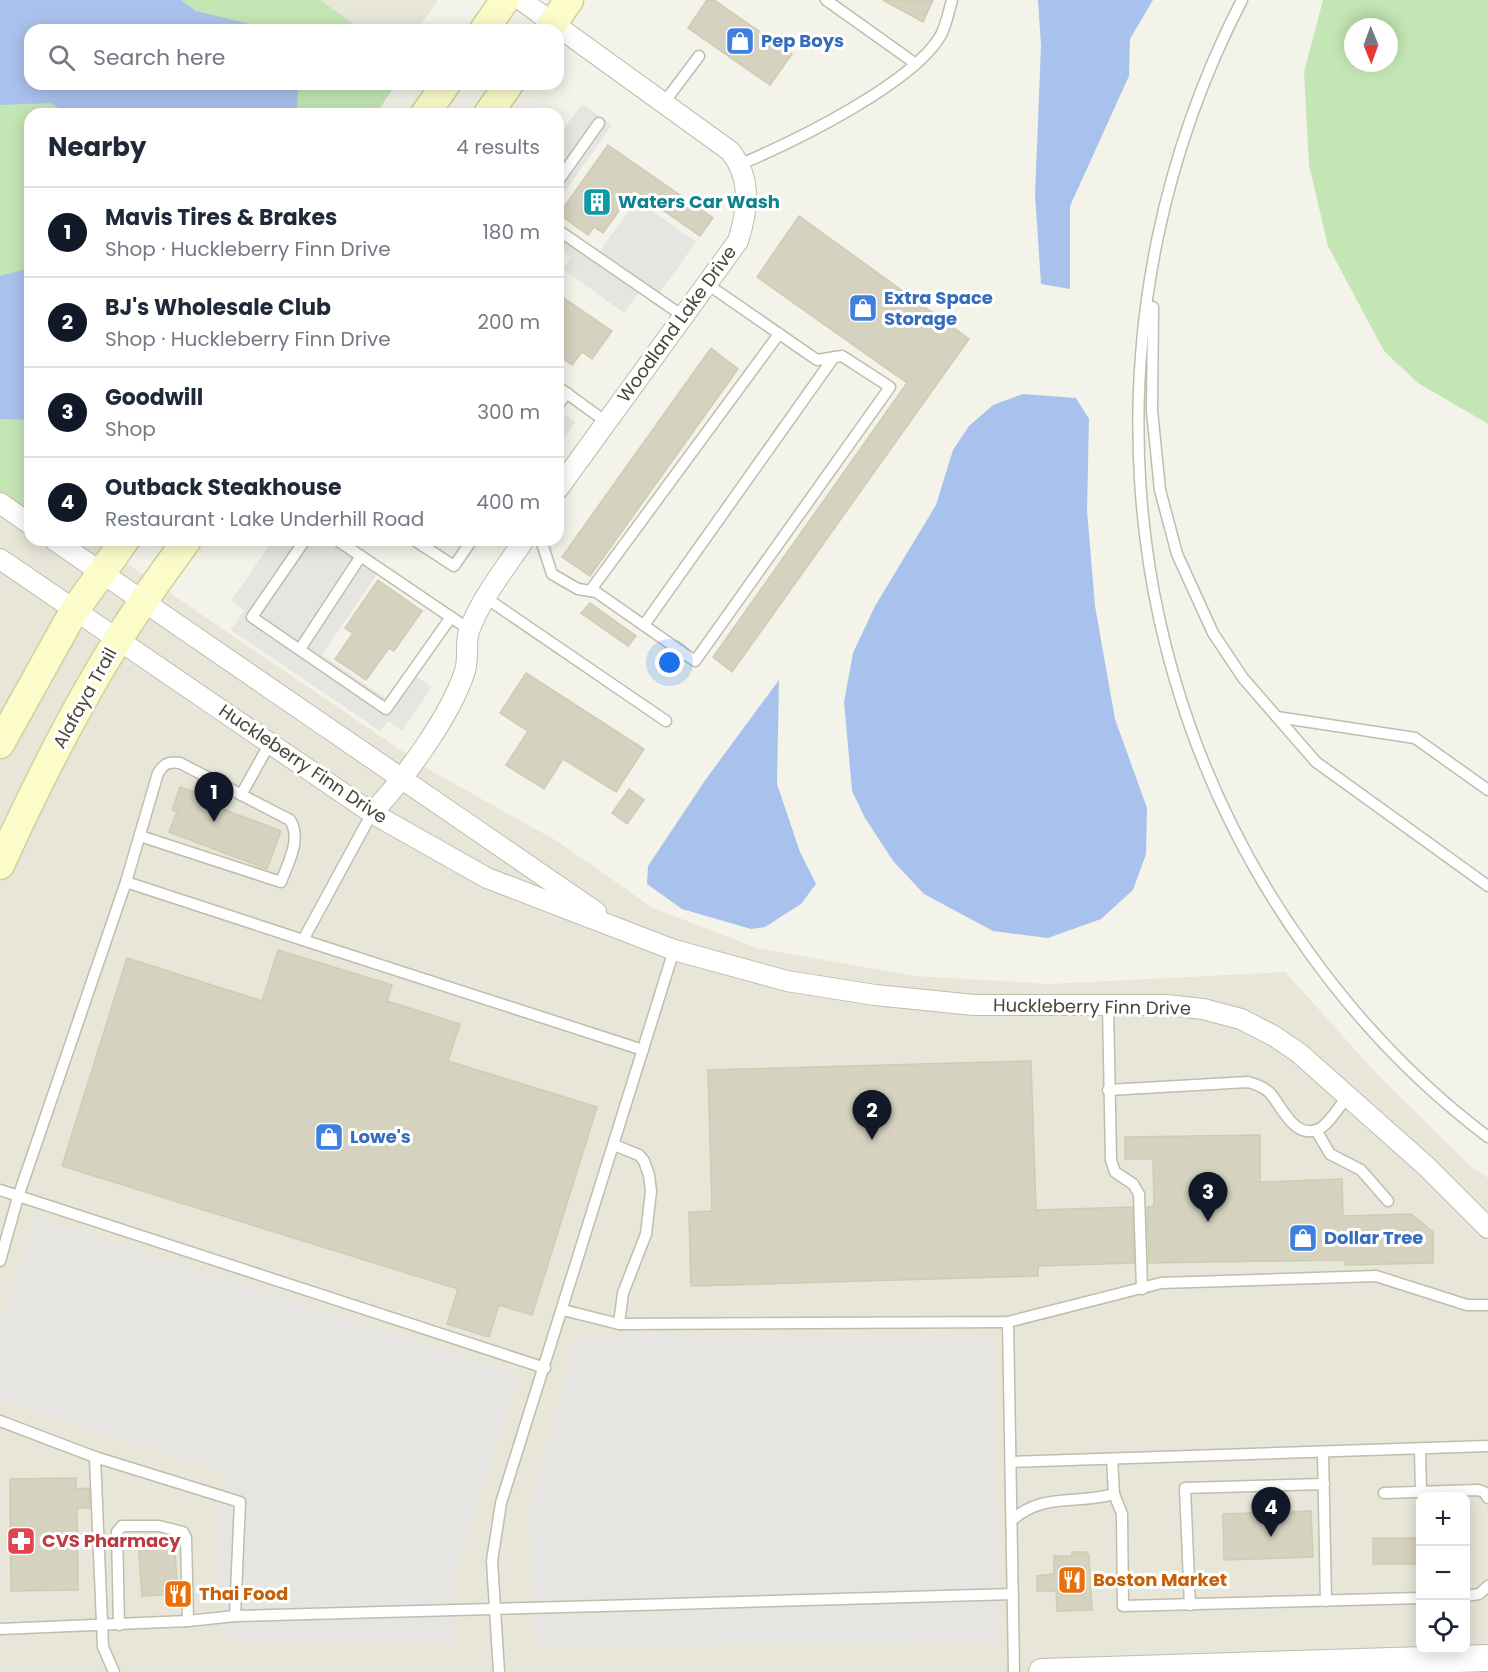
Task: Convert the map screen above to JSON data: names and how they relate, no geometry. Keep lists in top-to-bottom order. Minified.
{"streets":{"main road":["Alafaya Trail"],"street":["Woodland Lake Drive","Huckleberry Finn Drive"]},"crossings":[["Alafaya Trail","Huckleberry Finn Drive"]],"places":{"shop":["Pep Boys","Extra Space Storage","Lowe's","Dollar Tree"],"building":["Waters Car Wash"],"pharmacy":["CVS Pharmacy"],"restaurant":["Boston Market","Thai Food"]},"north":"bottom","page":{"search":"Search here","heading":["Nearby","4 results"],"list":[{"mark":"1","name":"Mavis Tires & Brakes","note":"Shop · Huckleberry Finn Drive","value":"180 m"},{"mark":"2","name":"BJ's Wholesale Club","note":"Shop · Huckleberry Finn Drive","value":"200 m"},{"mark":"3","name":"Goodwill","note":"Shop","value":"300 m"},{"mark":"4","name":"Outback Steakhouse","note":"Restaurant · Lake Underhill Road","value":"400 m"}],"pins":["1","2","3","4"],"map_buttons":["+","−"]}}
